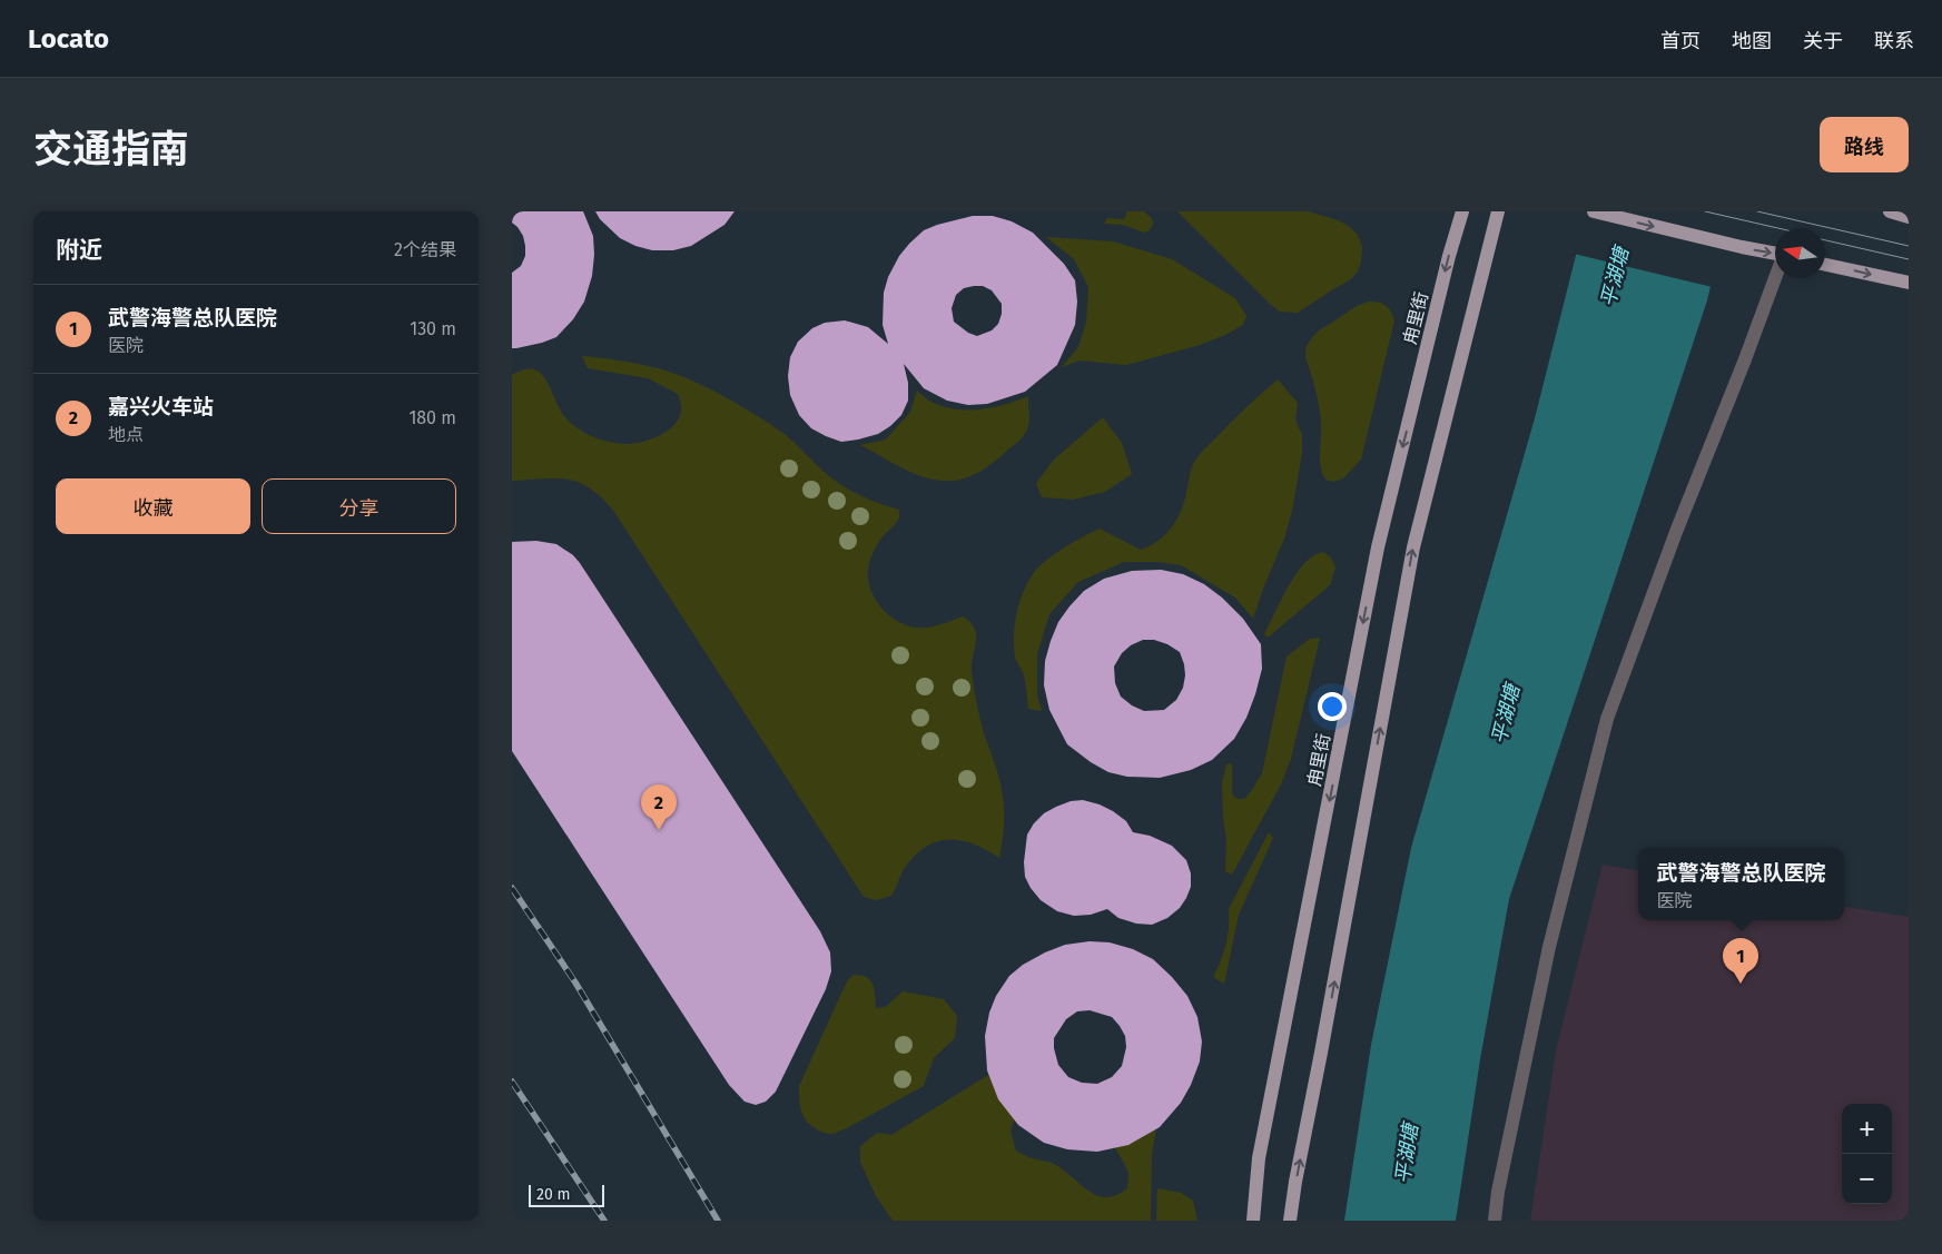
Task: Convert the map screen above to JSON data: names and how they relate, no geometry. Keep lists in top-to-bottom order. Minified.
{"streets":{"main road":["甪里街"]},"water":["平湖塘"],"scale_bar":"20 m","north":"left","page":{"header":"Locato","nav":["首页","地图","关于","联系"],"title":"交通指南","buttons":["路线",["收藏","分享"]],"heading":["附近","2个结果"],"list":[{"mark":"1","name":"武警海警总队医院","note":"医院","value":"130 m"},{"mark":"2","name":"嘉兴火车站","note":"地点","value":"180 m"}],"pins":["2","1"],"popup":["武警海警总队医院","医院"],"map_buttons":["+","−"],"scale":"20 m"}}
